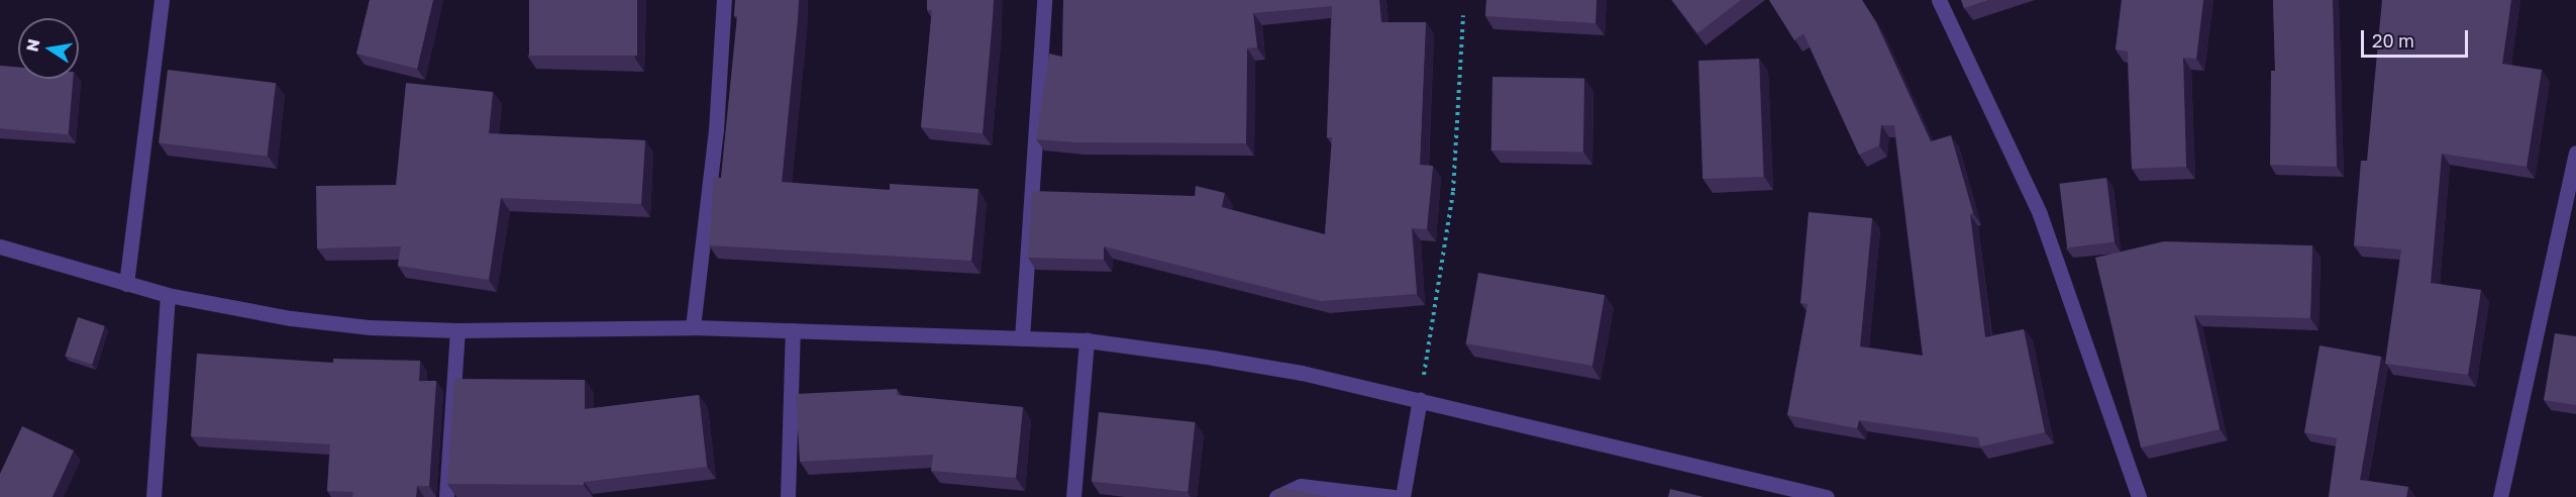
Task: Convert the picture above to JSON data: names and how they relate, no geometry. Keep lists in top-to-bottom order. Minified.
{"scale_bar":"20 m","north":"left"}
